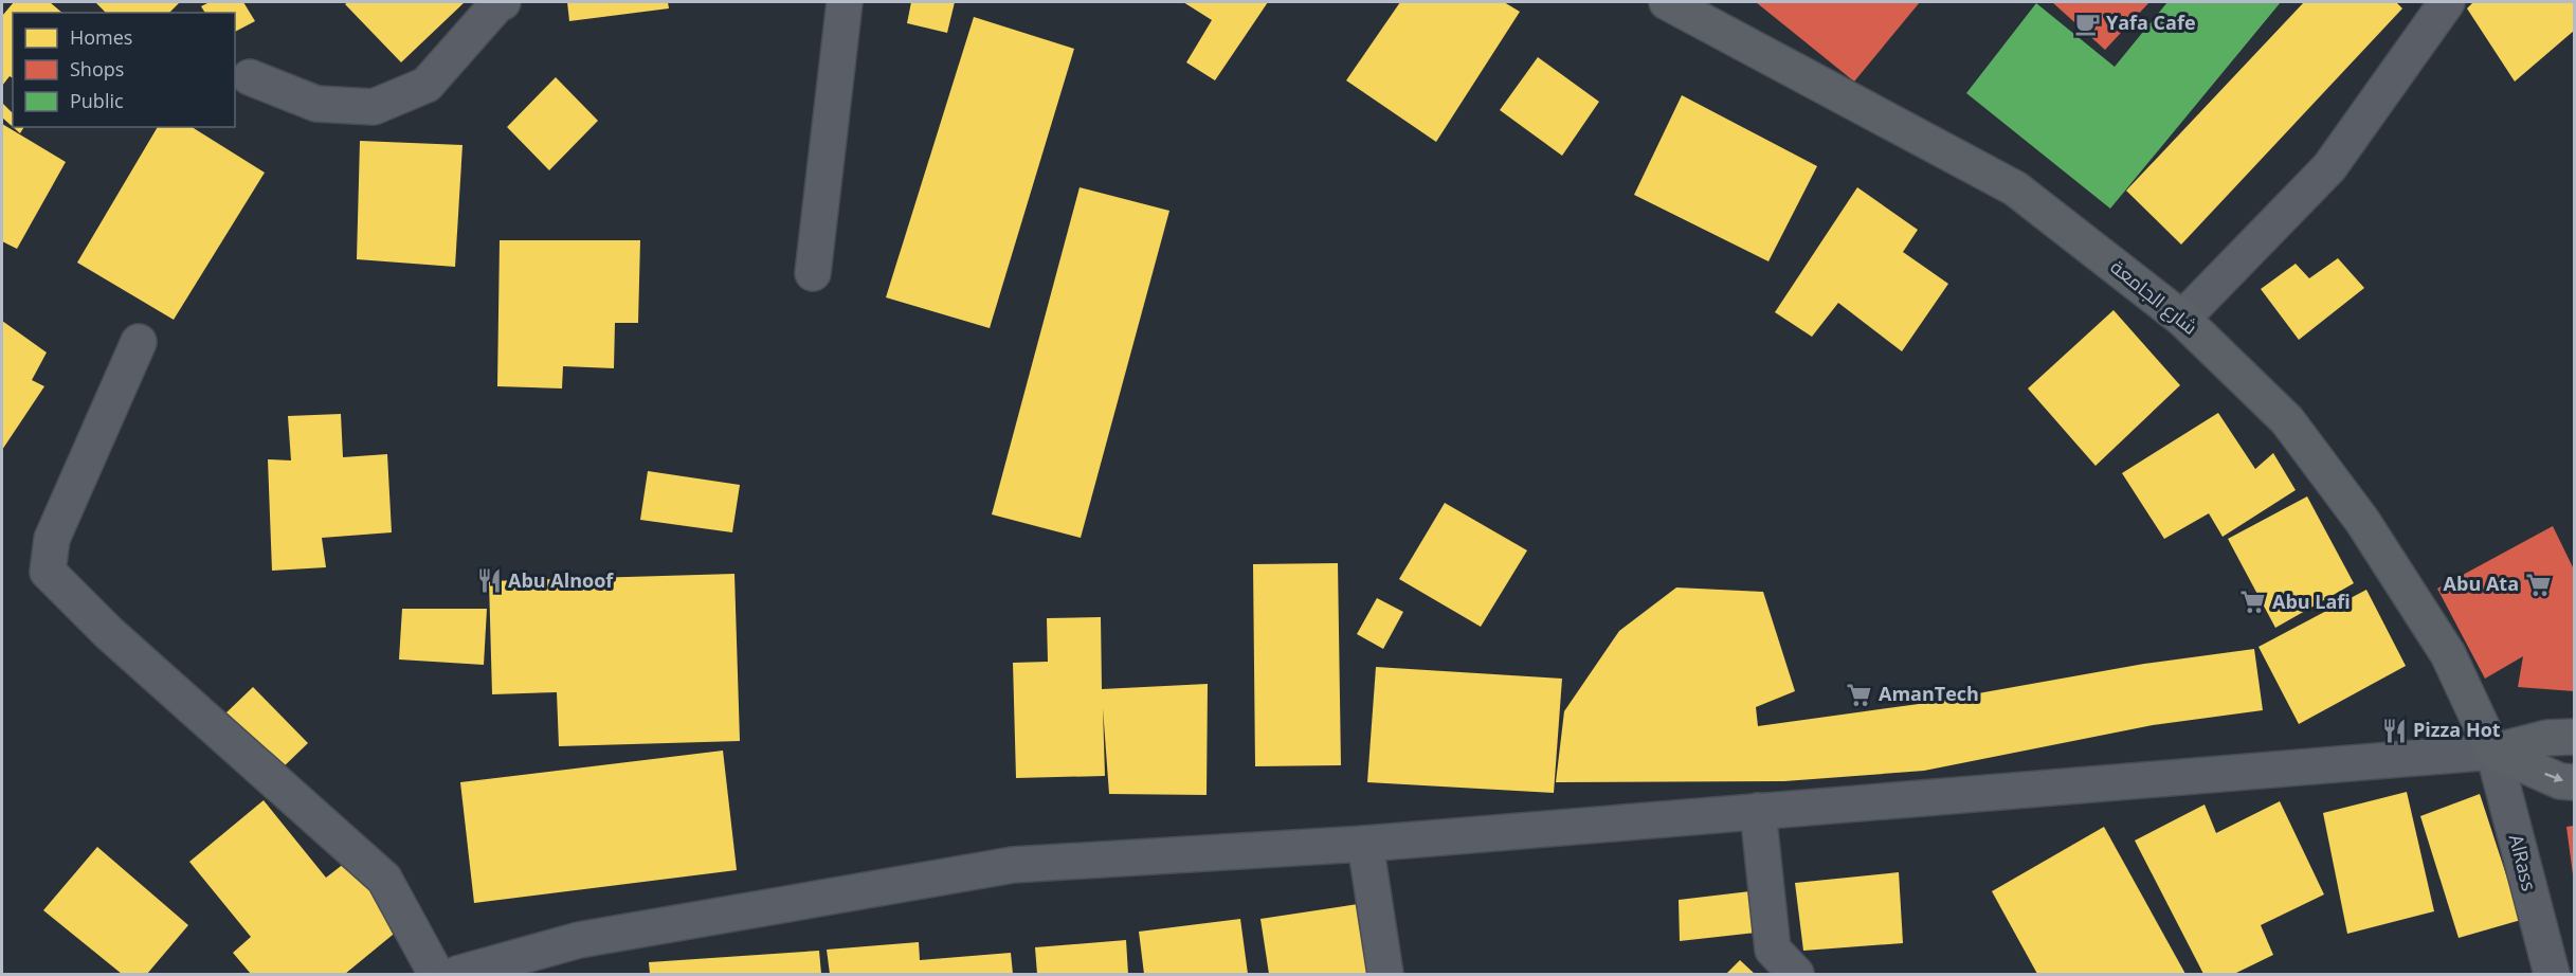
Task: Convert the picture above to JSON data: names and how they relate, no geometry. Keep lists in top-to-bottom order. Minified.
{"streets":{"main road":["شارع الجامعة"],"street":["AlRass"]},"crossings":[["شارع الجامعة","AlRass"]],"places":{"cafe":["Yafa Cafe"],"restaurant":["Abu Alnoof","Pizza Hot"],"supermarket":["Abu Ata","Abu Lafi","AmanTech"]},"legend":["Homes","Shops","Public"]}
